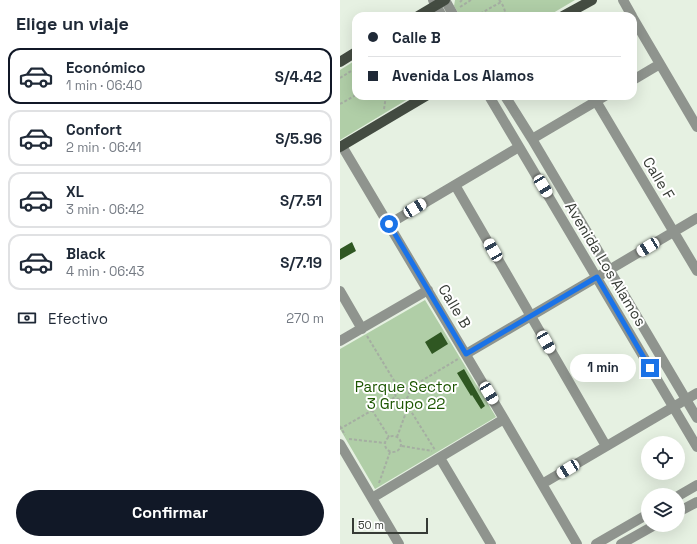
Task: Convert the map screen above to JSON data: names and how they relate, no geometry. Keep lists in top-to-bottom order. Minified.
{"streets":{"street":["Calle F","Avenida Los Alamos","Calle B"]},"parks":["Parque Sector 3 Grupo 22"],"scale_bar":"50 m","page":{"heading":"Elige un viaje","banner":["Calle B","Avenida Los Alamos"],"list":[{"name":"Económico","note":"1 min · 06:40","value":"S/4.42"},{"name":"Confort","note":"2 min · 06:41","value":"S/5.96"},{"name":"XL","note":"3 min · 06:42","value":"S/7.51"},{"name":"Black","note":"4 min · 06:43","value":"S/7.19"}],"pay":["Efectivo","270 m"],"bubble":"1 min","buttons":"Confirmar","scale":"50 m"}}
